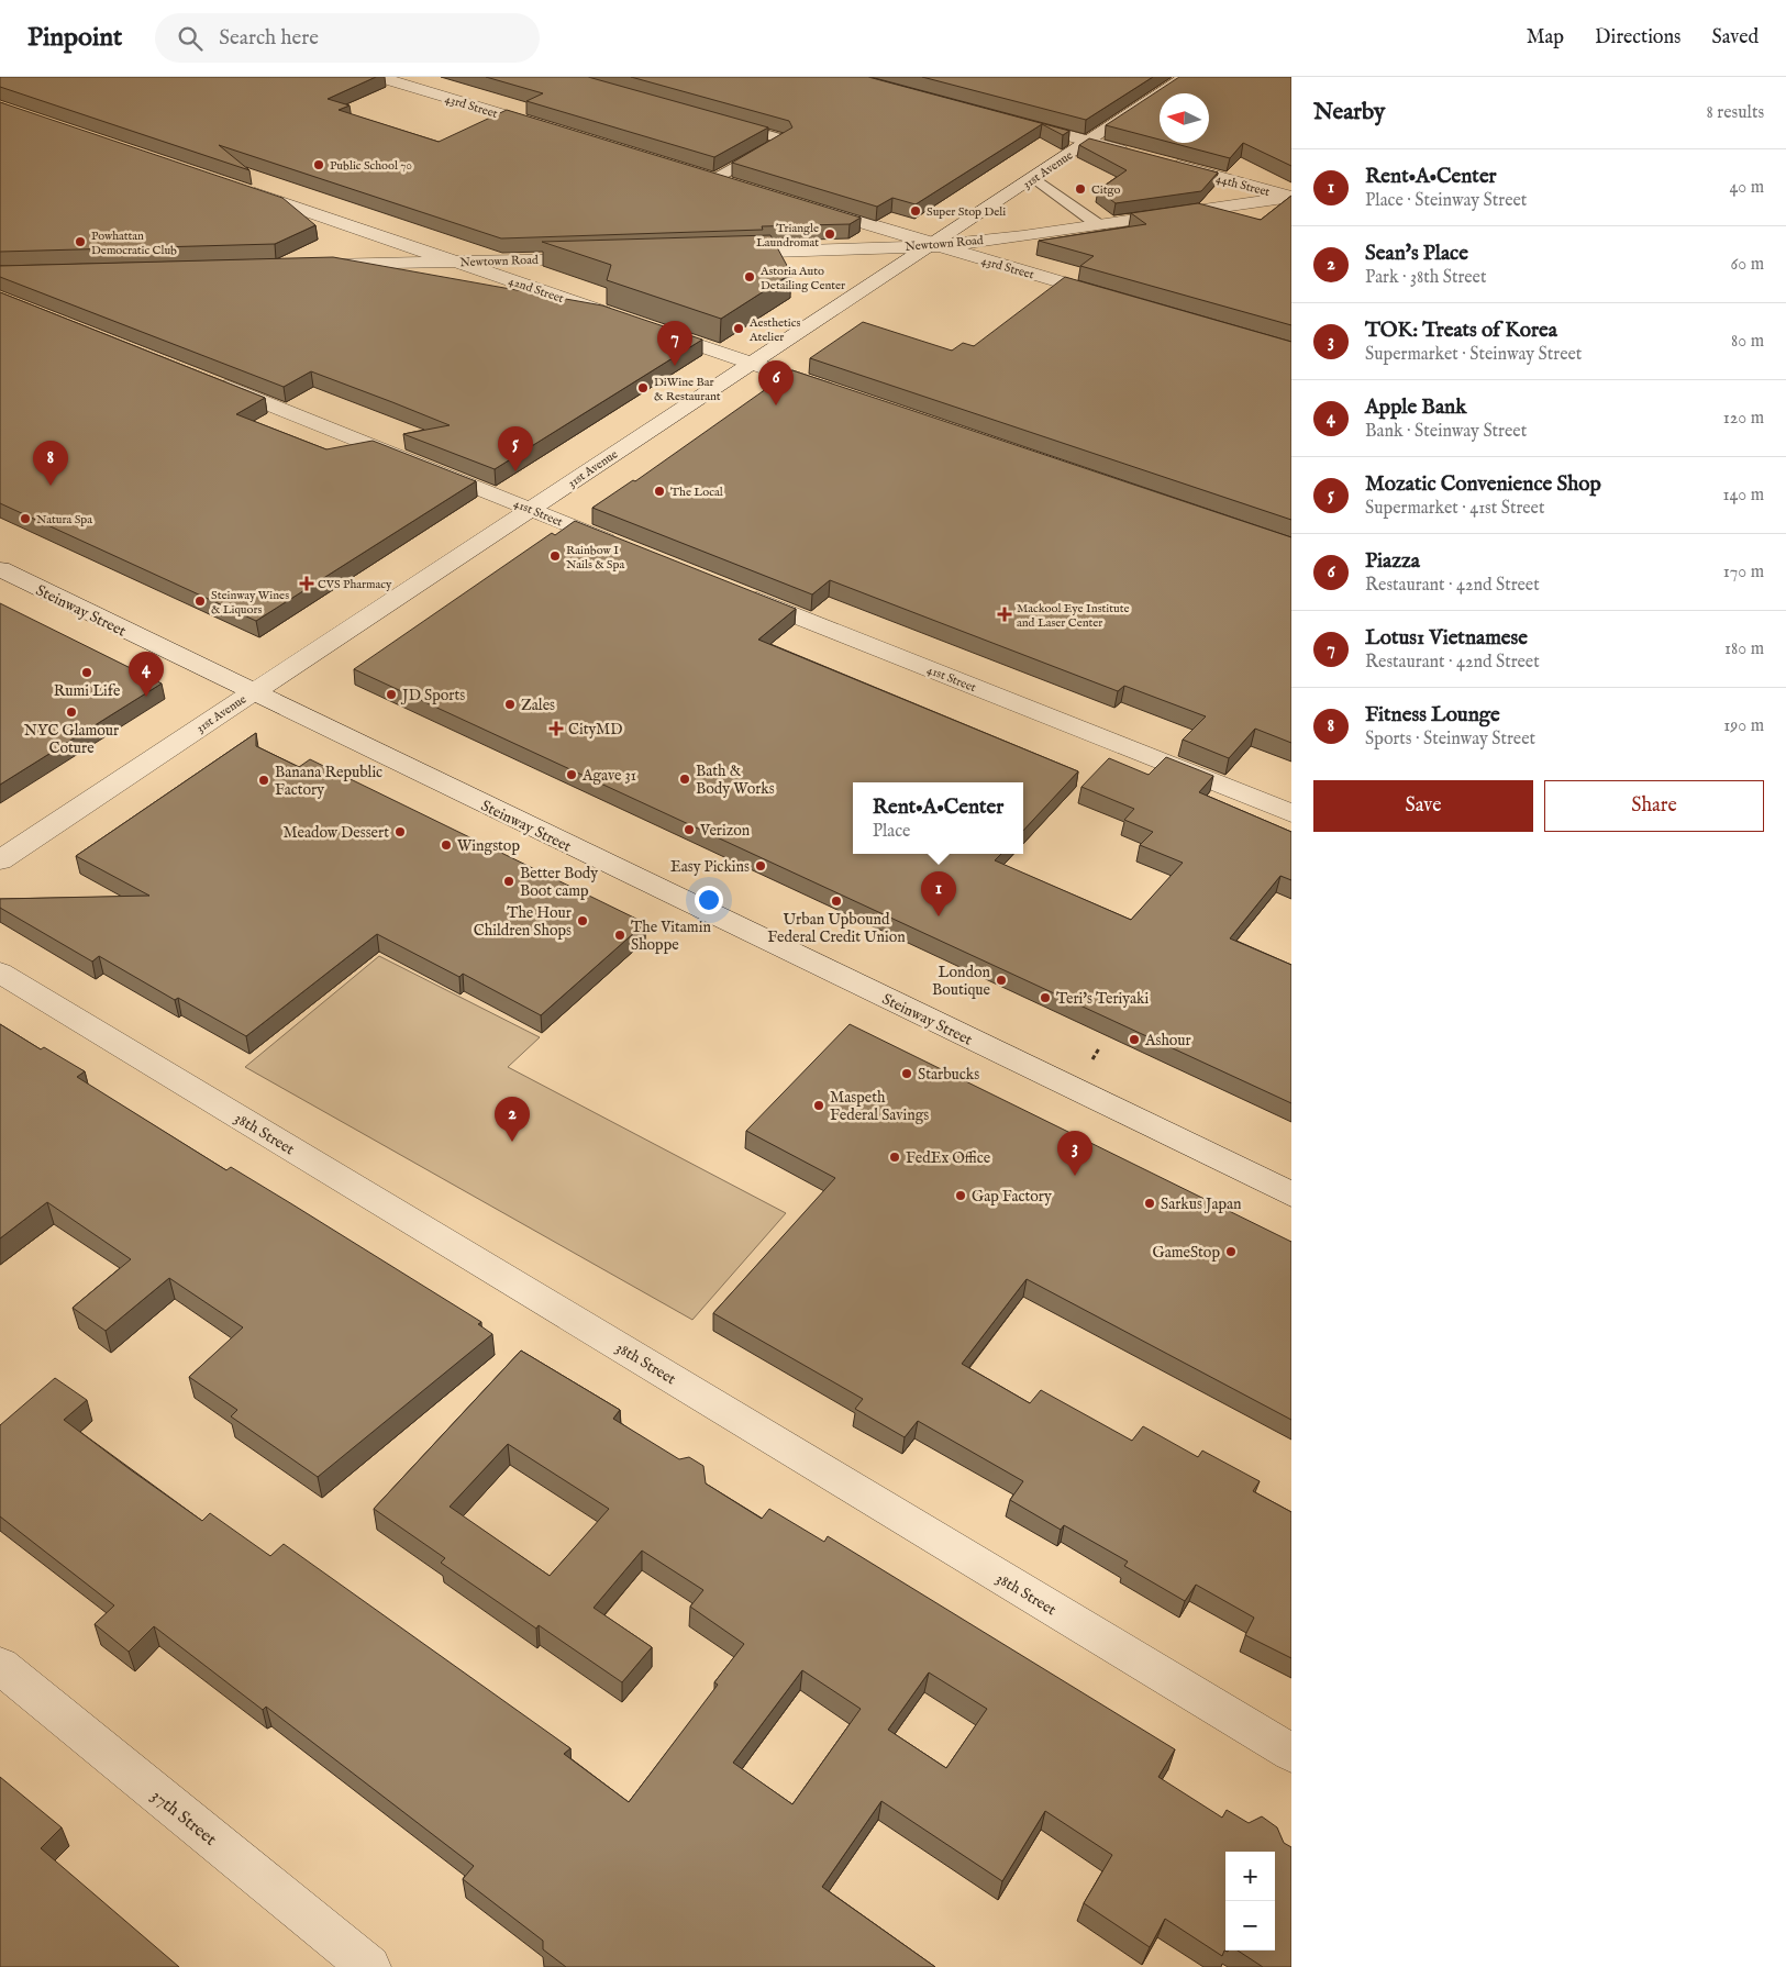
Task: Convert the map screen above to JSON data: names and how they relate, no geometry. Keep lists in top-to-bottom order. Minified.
{"streets":{"street":["43rd Street","31st Avenue","44th Street","Newtown Road","42nd Street","41st Street","Steinway Street","38th Street","37th Street"]},"crossings":[["43rd Street","31st Avenue"],["43rd Street","Newtown Road"],["31st Avenue","Newtown Road"],["31st Avenue","41st Street"],["31st Avenue","Steinway Street"],["44th Street","Newtown Road"],["Newtown Road","42nd Street"]],"places":{"other":["Public School 70","Citgo","Super Stop Deli","Triangle Laundromat","Powhattan Democratic Club","Astoria Auto Detailing Center","Aesthetics Atelier","DiWine Bar & Restaurant","The Local","Natura Spa","Rainbow I Nails & Spa","Steinway Wines & Liquors","Rumi Life","JD Sports","Zales","NYC Glamour Coture","Agave 31","Bath & Body Works","Banana Republic Factory","Verizon","Meadow Dessert","Wingstop","Easy Pickins","Better Body Boot camp","Urban Upbound Federal Credit Union","The Hour Children Shops","The Vitamin Shoppe","London Boutique","Teri's Teriyaki","Ashour","Starbucks","Maspeth Federal Savings","FedEx Office","Gap Factory","Sarkus Japan","GameStop"],"health":["CVS Pharmacy","Mackool Eye Institute and Laser Center","CityMD"]},"north":"left","page":{"header":"Pinpoint","search":"Search here","nav":["Map","Directions","Saved"],"heading":["Nearby","8 results"],"list":[{"mark":"1","name":"Rent•A•Center","note":"Place · Steinway Street","value":"40 m"},{"mark":"2","name":"Sean's Place","note":"Park · 38th Street","value":"60 m"},{"mark":"3","name":"TOK: Treats of Korea","note":"Supermarket · Steinway Street","value":"80 m"},{"mark":"4","name":"Apple Bank","note":"Bank · Steinway Street","value":"120 m"},{"mark":"5","name":"Mozatic Convenience Shop","note":"Supermarket · 41st Street","value":"140 m"},{"mark":"6","name":"Piazza","note":"Restaurant · 42nd Street","value":"170 m"},{"mark":"7","name":"Lotus1 Vietnamese","note":"Restaurant · 42nd Street","value":"180 m"},{"mark":"8","name":"Fitness Lounge","note":"Sports · Steinway Street","value":"190 m"}],"pins":["7","6","5","8","4","1","2","3"],"buttons":["Save","Share"],"popup":["Rent•A•Center","Place"],"map_buttons":["+","−"]}}
